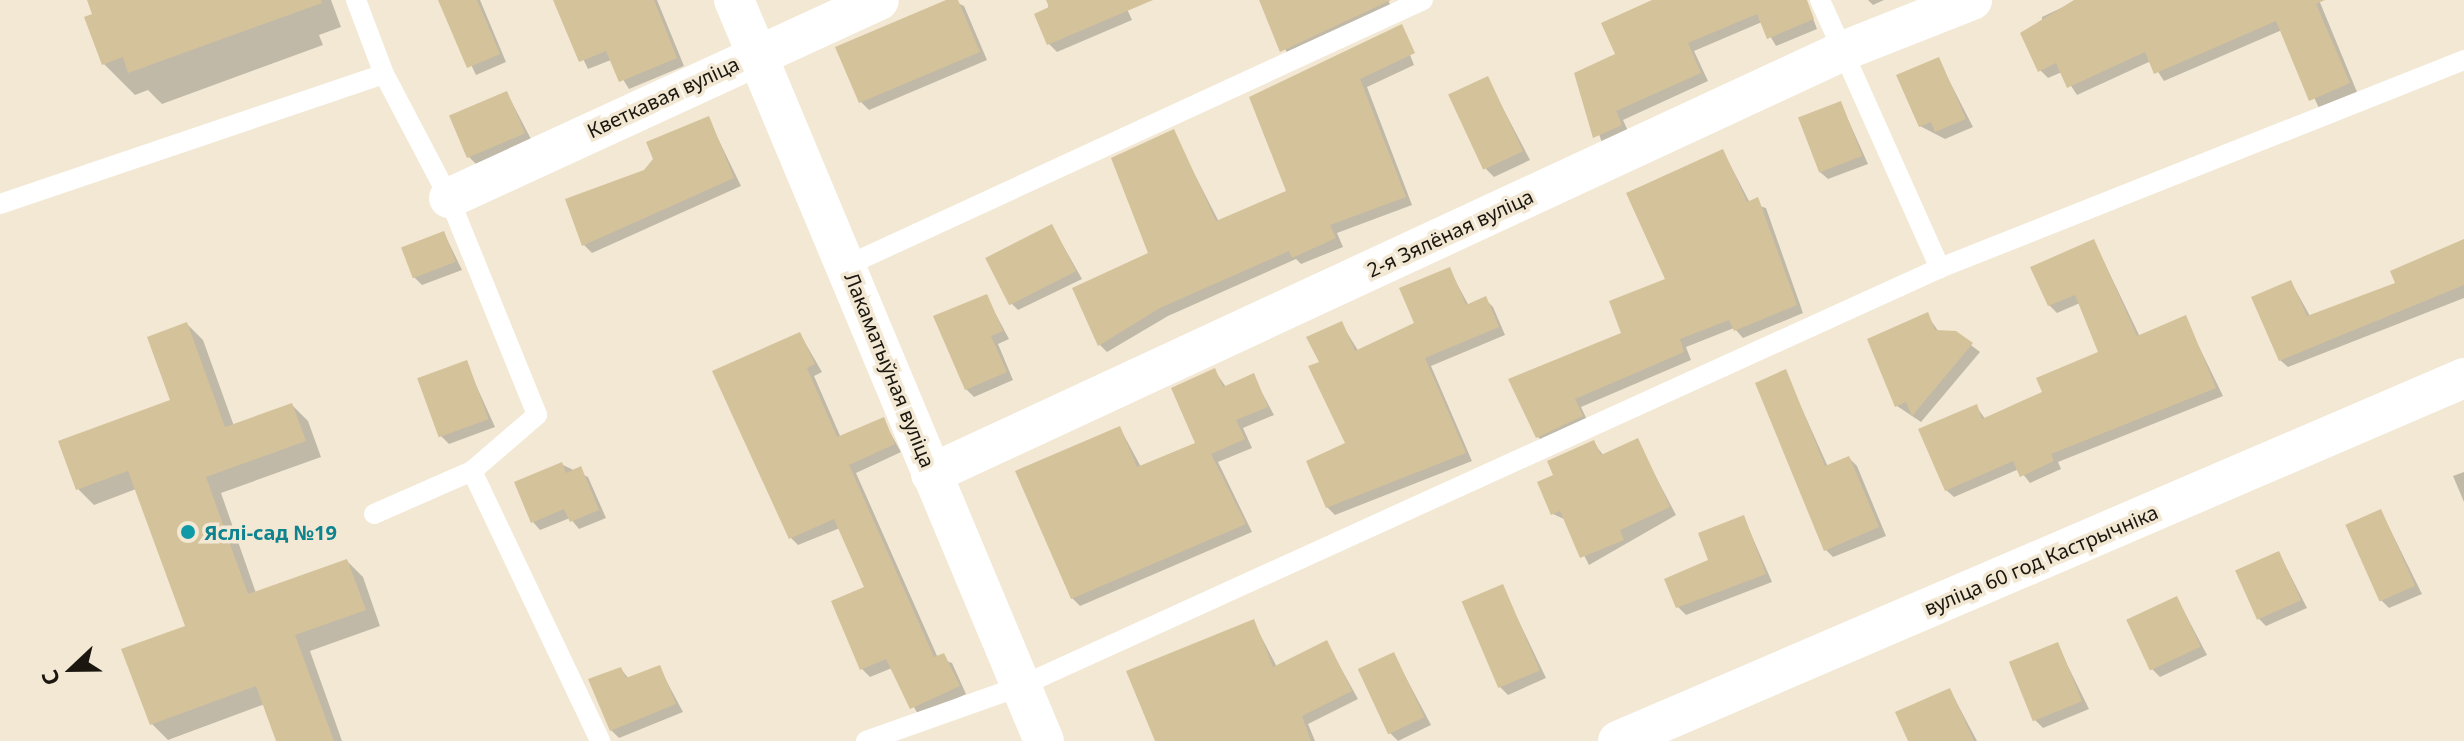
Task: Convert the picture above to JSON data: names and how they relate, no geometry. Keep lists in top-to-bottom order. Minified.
{"streets":{"street":["Кветкавая вуліца","2-я Зялёная вуліца","Лакаматыўная вуліца","вуліца 60 год Кастрычніка"]},"crossings":[["Кветкавая вуліца","Лакаматыўная вуліца"],["2-я Зялёная вуліца","Лакаматыўная вуліца"]],"places":["Яслі-сад №19"],"north":"left"}
